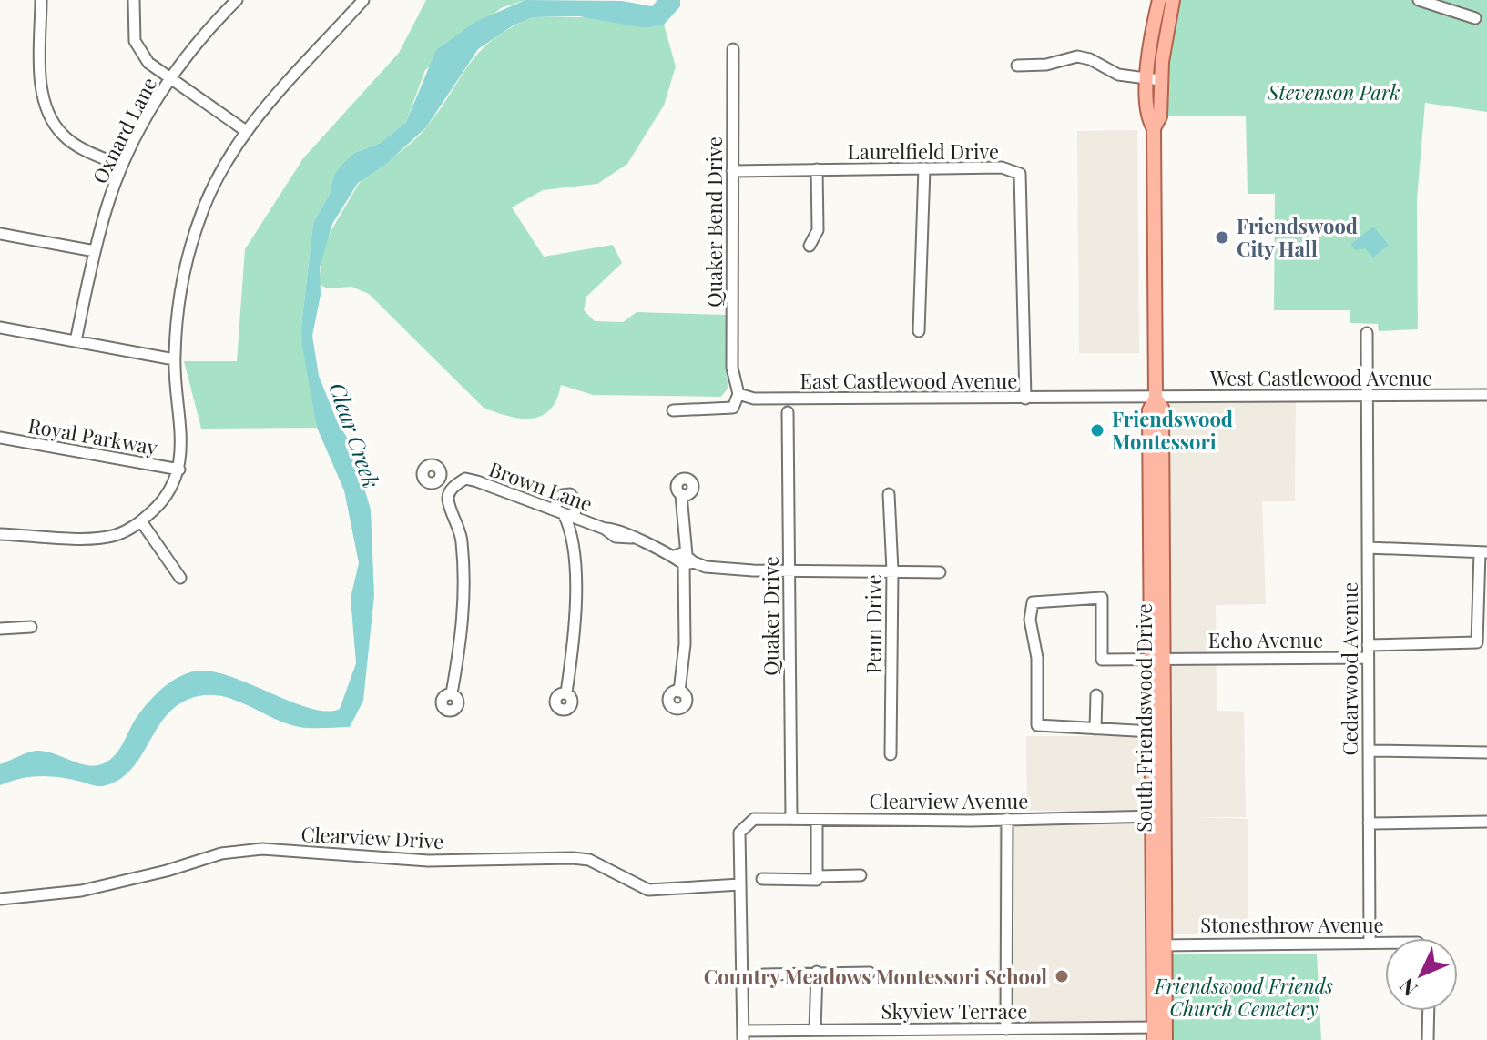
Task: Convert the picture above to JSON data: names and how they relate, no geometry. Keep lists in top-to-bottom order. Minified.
{"streets":{"main road":["South Friendswood Drive"],"street":["Oxnard Lane","Laurelfield Drive","Quaker Bend Drive","West Castlewood Avenue","East Castlewood Avenue","Royal Parkway","Brown Lane","Quaker Drive","Penn Drive","Echo Avenue","Cedarwood Avenue","Clearview Avenue","Clearview Drive","Stonesthrow Avenue","Skyview Terrace"]},"crossings":[["Laurelfield Drive","Quaker Bend Drive"],["Laurelfield Drive","East Castlewood Avenue"],["Quaker Bend Drive","East Castlewood Avenue"],["West Castlewood Avenue","East Castlewood Avenue"],["West Castlewood Avenue","Cedarwood Avenue"],["West Castlewood Avenue","South Friendswood Drive"],["East Castlewood Avenue","South Friendswood Drive"],["Brown Lane","Quaker Drive"],["Brown Lane","Penn Drive"],["Quaker Drive","Clearview Avenue"],["Echo Avenue","Cedarwood Avenue"],["Echo Avenue","South Friendswood Drive"],["Cedarwood Avenue","Stonesthrow Avenue"],["South Friendswood Drive","Clearview Avenue"],["South Friendswood Drive","Stonesthrow Avenue"],["South Friendswood Drive","Skyview Terrace"],["Clearview Avenue","Clearview Drive"]],"water":["Clear Creek"],"parks":["Stevenson Park","Friendswood Friends Church Cemetery"],"places":["Friendswood City Hall","Friendswood Montessori","Country Meadows Montessori School"],"north":"bottom left"}
